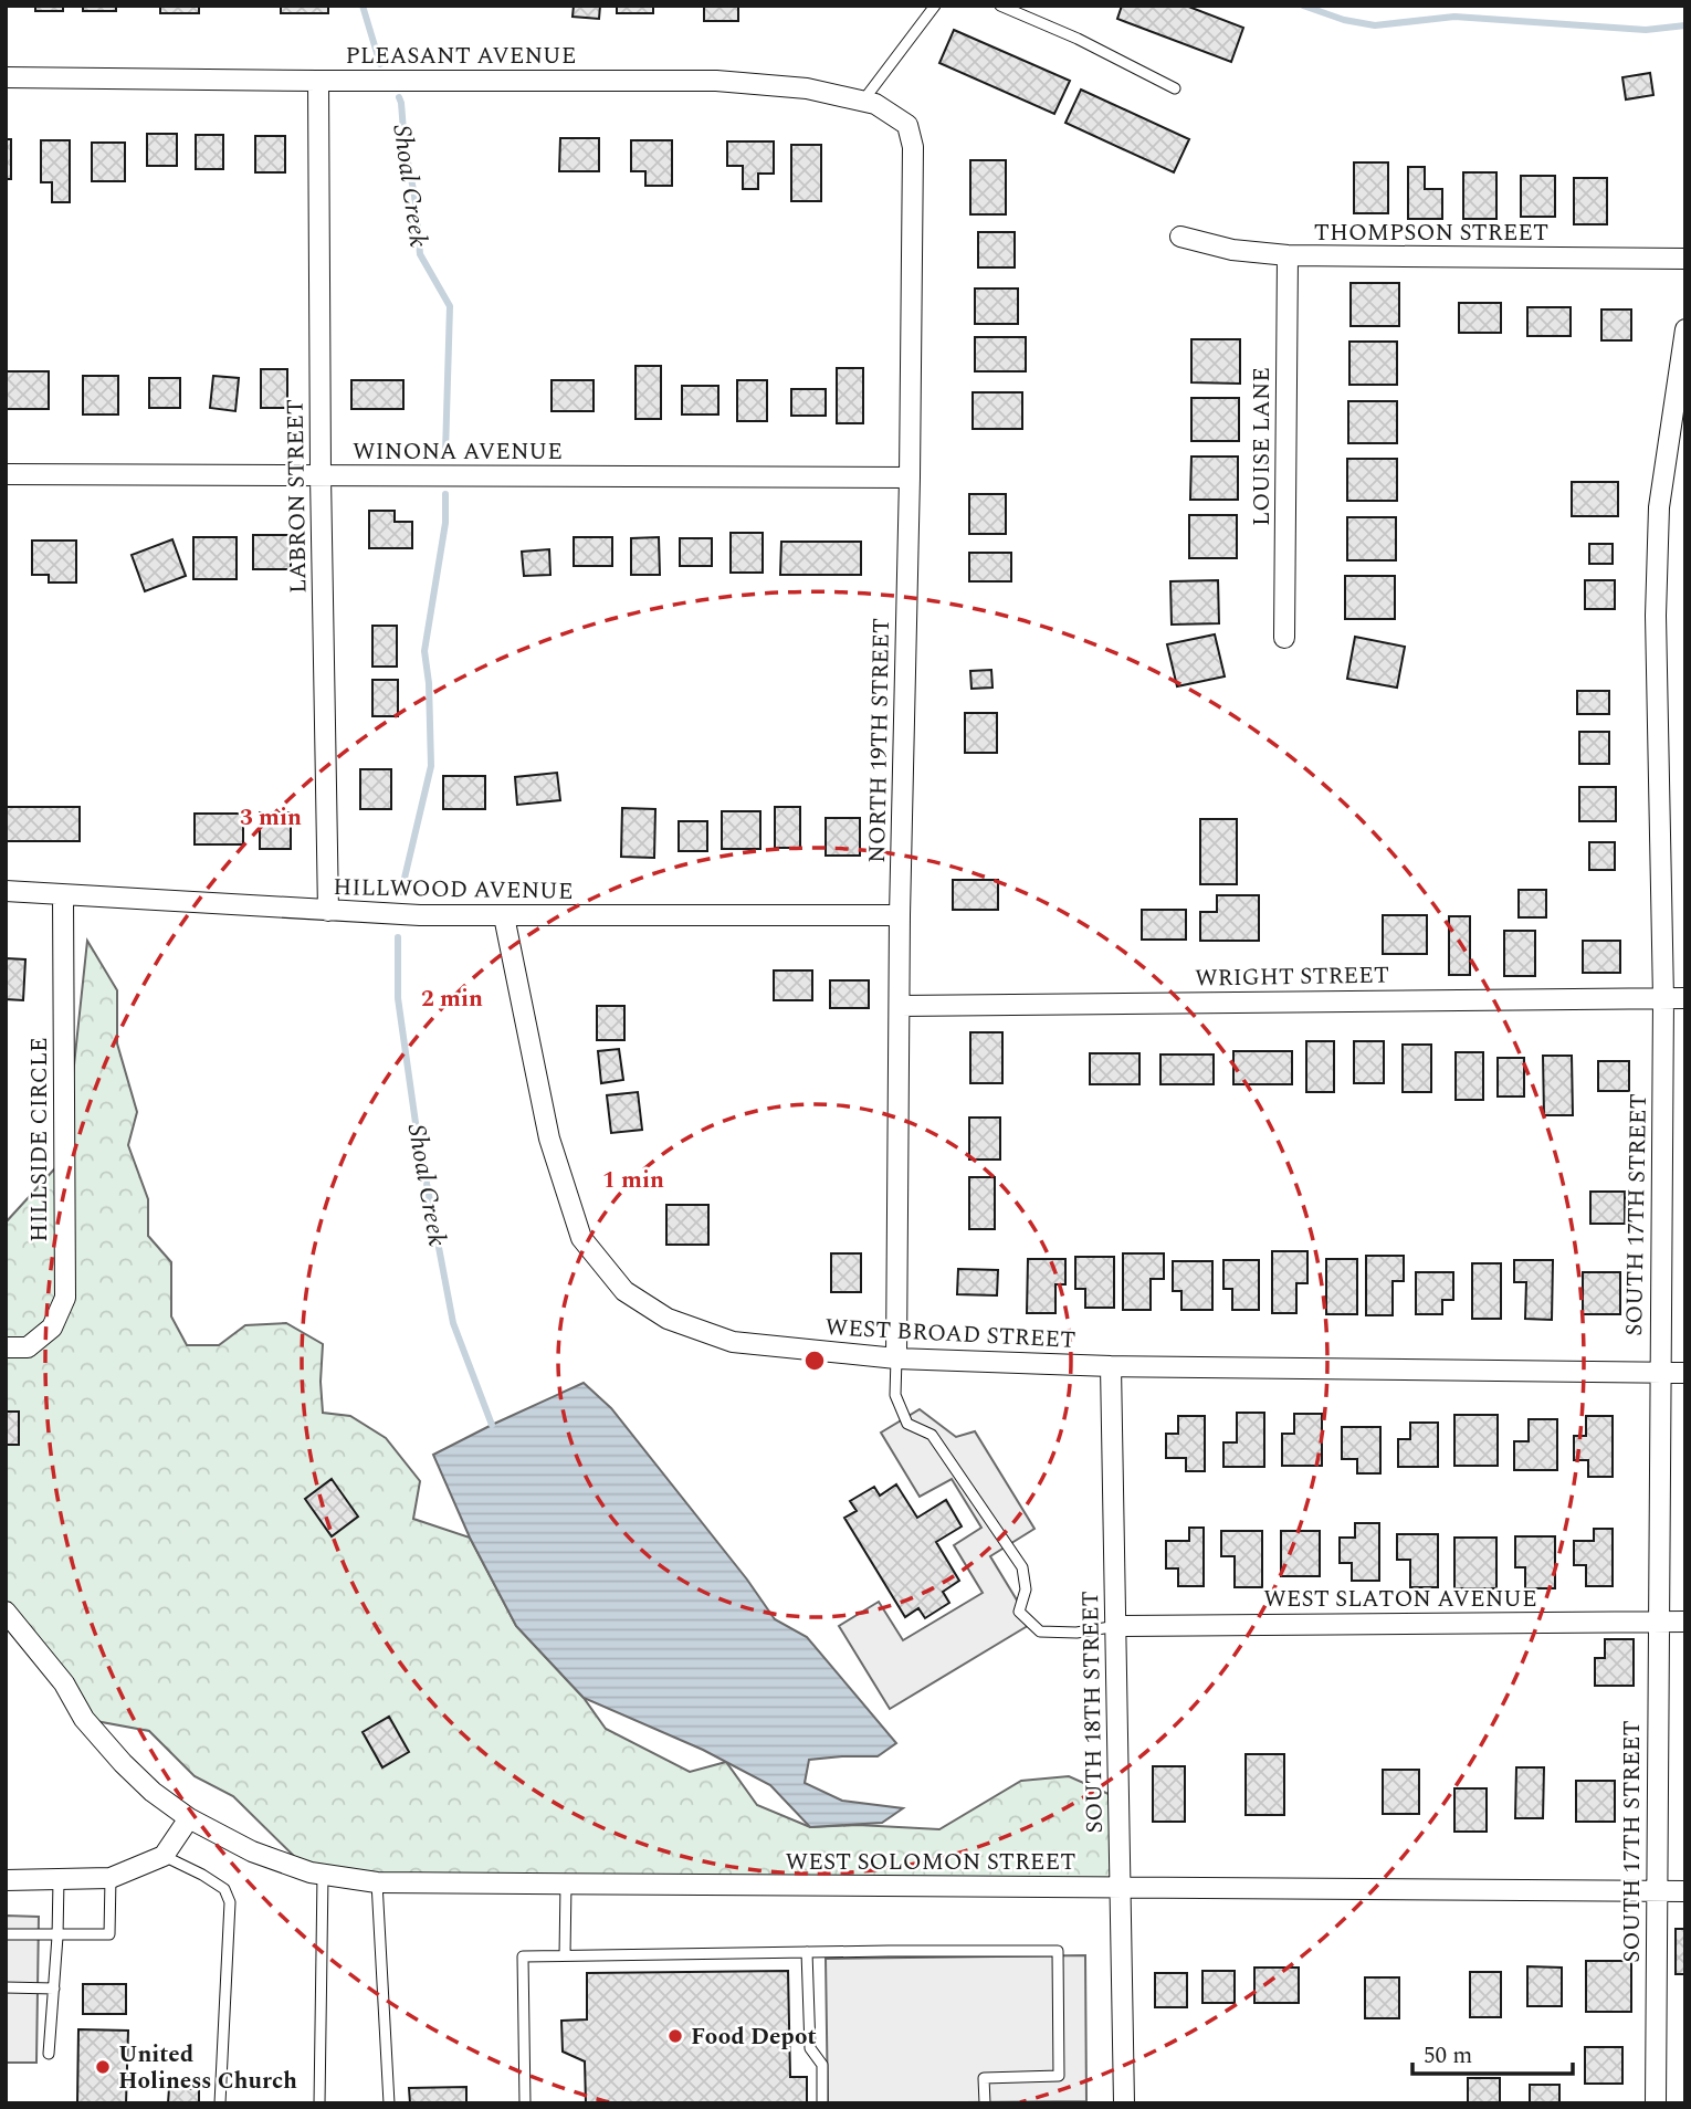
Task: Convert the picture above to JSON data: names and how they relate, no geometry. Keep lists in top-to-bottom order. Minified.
{"streets":{"street":["PLEASANT AVENUE","THOMPSON STREET","LOUISE LANE","WINONA AVENUE","LABRON STREET","NORTH 19TH STREET","HILLWOOD AVENUE","WRIGHT STREET","HILLSIDE CIRCLE","SOUTH 17TH STREET","WEST BROAD STREET","WEST SLATON AVENUE","SOUTH 18TH STREET","WEST SOLOMON STREET"]},"crossings":[["PLEASANT AVENUE","LABRON STREET"],["PLEASANT AVENUE","NORTH 19TH STREET"],["THOMPSON STREET","LOUISE LANE"],["WINONA AVENUE","LABRON STREET"],["WINONA AVENUE","NORTH 19TH STREET"],["LABRON STREET","HILLWOOD AVENUE"],["NORTH 19TH STREET","HILLWOOD AVENUE"],["NORTH 19TH STREET","WRIGHT STREET"],["NORTH 19TH STREET","WEST BROAD STREET"],["HILLWOOD AVENUE","HILLSIDE CIRCLE"],["HILLWOOD AVENUE","WEST BROAD STREET"],["WRIGHT STREET","SOUTH 17TH STREET"],["SOUTH 17TH STREET","WEST BROAD STREET"],["SOUTH 17TH STREET","WEST SLATON AVENUE"],["SOUTH 17TH STREET","WEST SOLOMON STREET"],["WEST BROAD STREET","SOUTH 18TH STREET"],["WEST SLATON AVENUE","SOUTH 18TH STREET"],["SOUTH 18TH STREET","WEST SOLOMON STREET"]],"water":["Shoal Creek"],"places":["Food Depot","United Holiness Church"],"scale_bar":"50 m","rings":["3 min","2 min","1 min"]}
